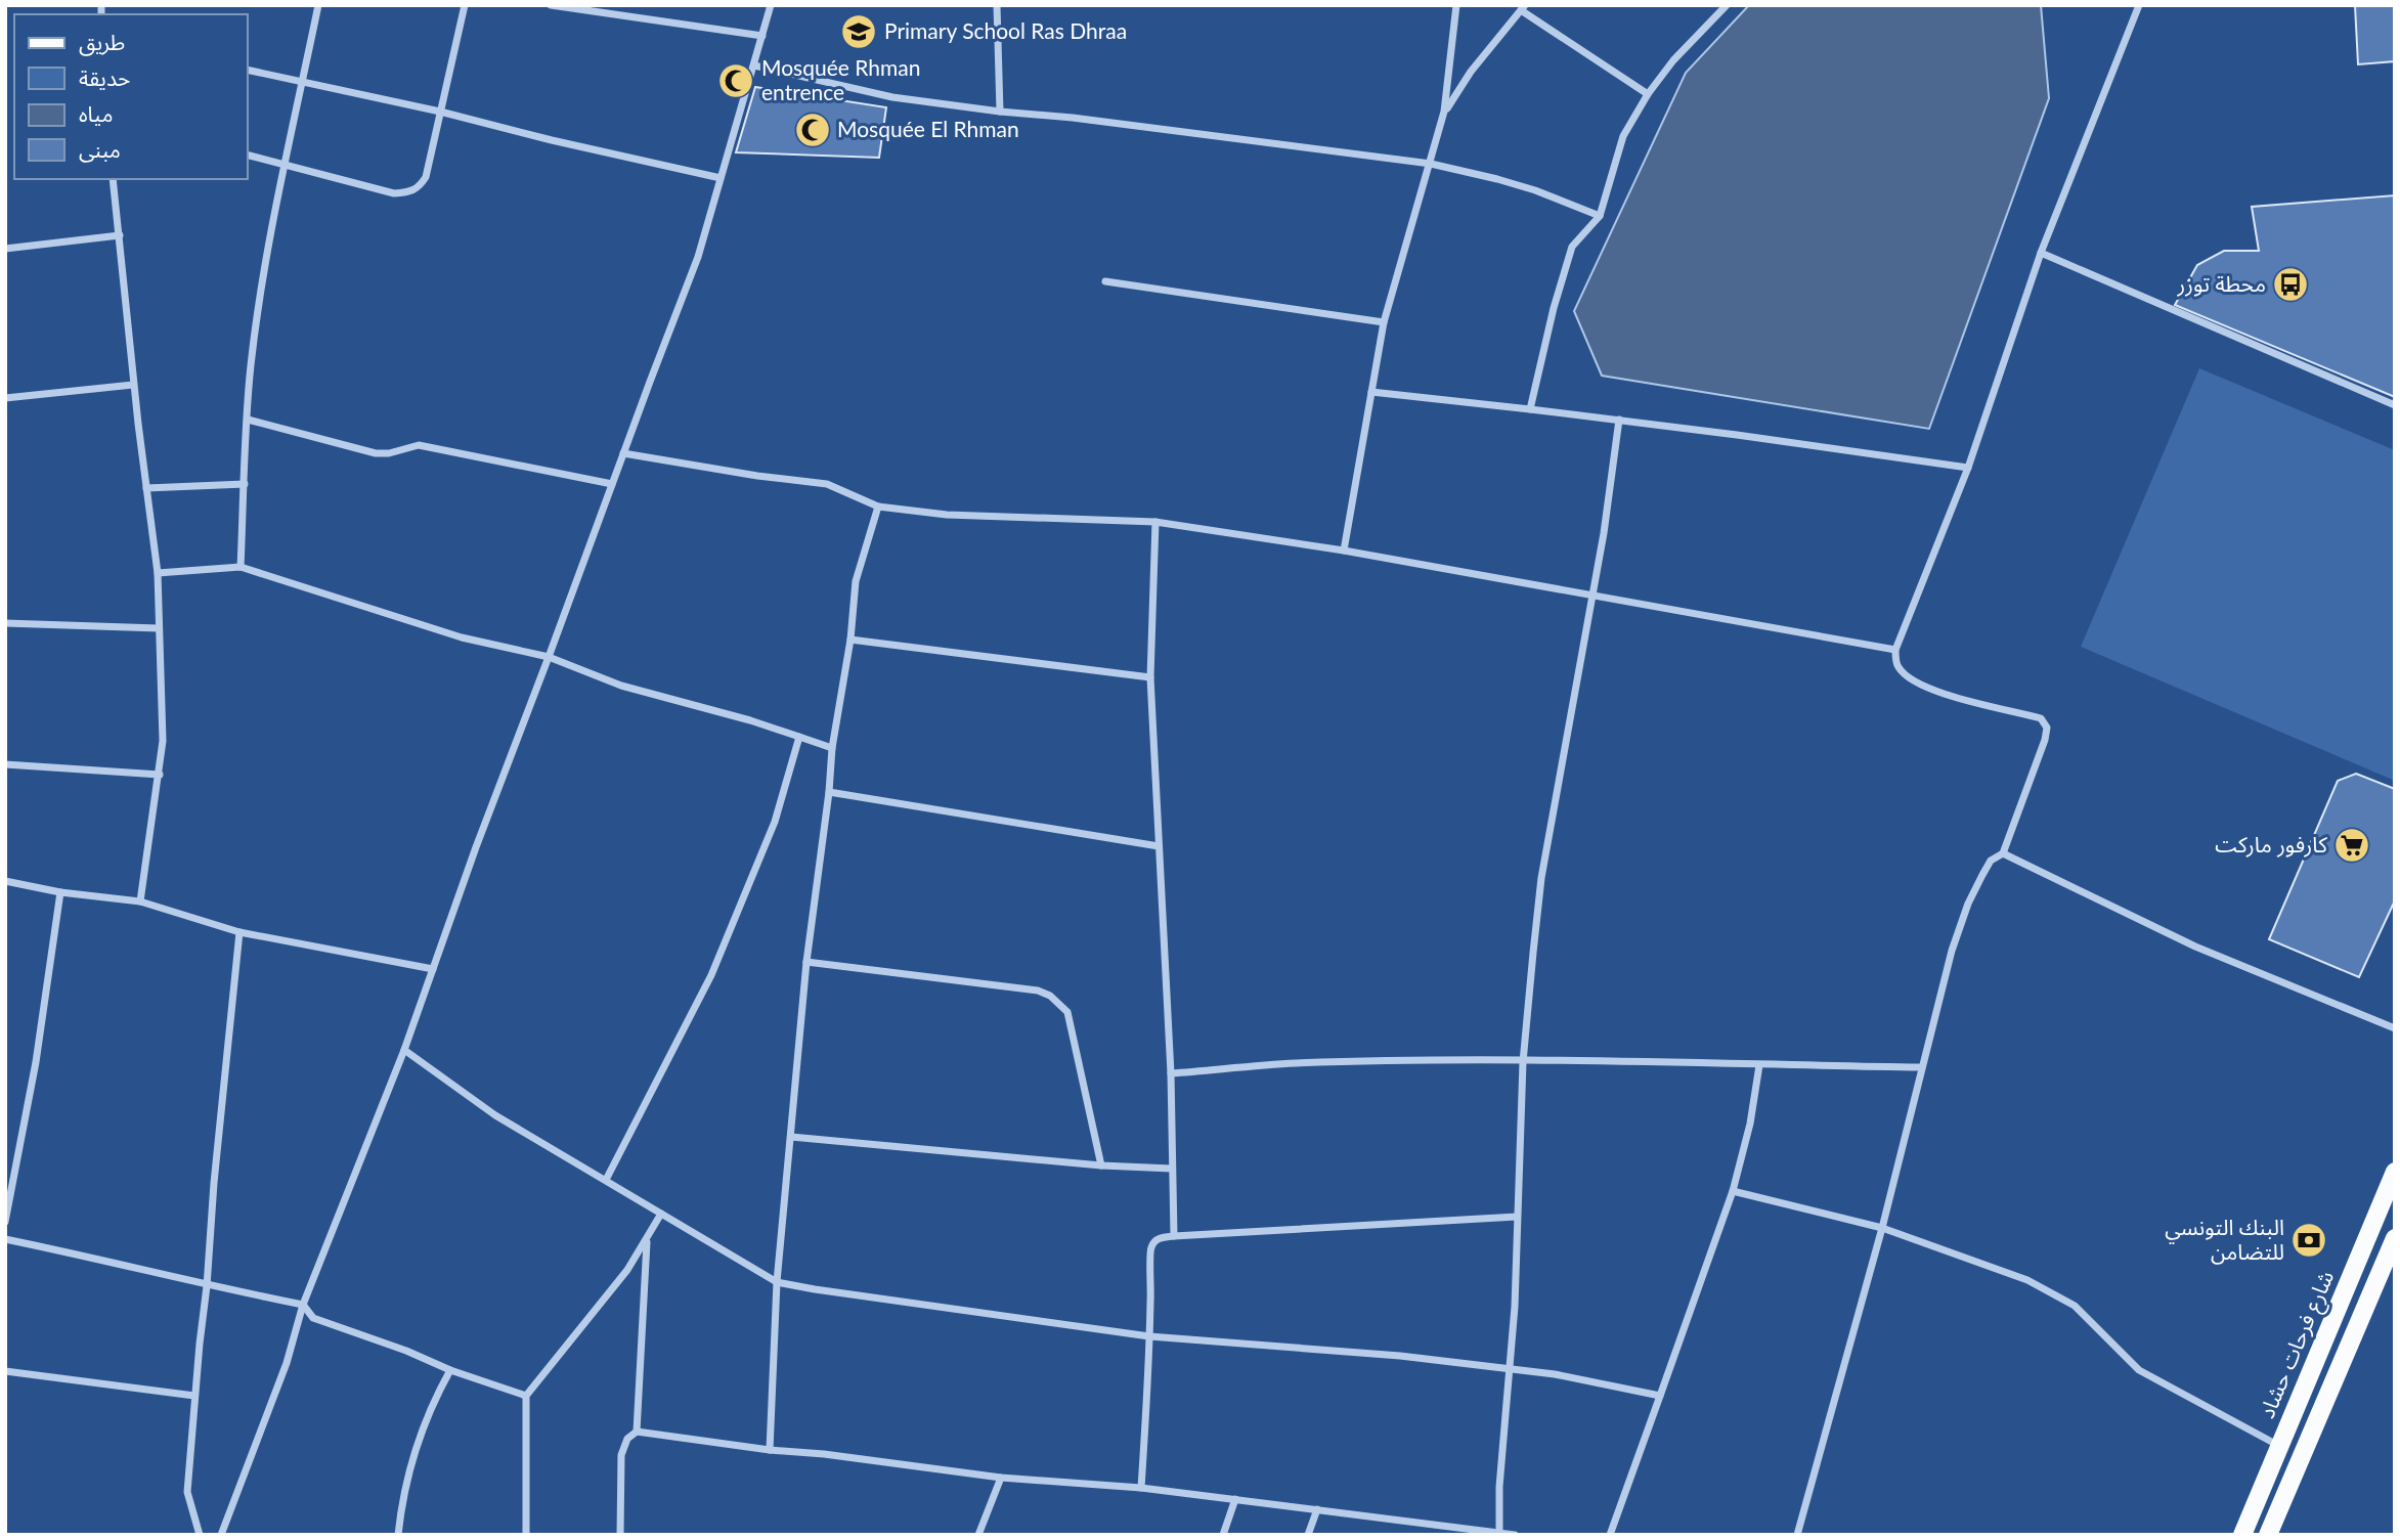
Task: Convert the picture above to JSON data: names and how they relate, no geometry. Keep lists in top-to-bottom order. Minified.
{"streets":{"main road":["شارع فرحات حشاد"]},"places":{"school or university":["Primary School Ras Dhraa"],"mosque":["Mosquée Rhman entrence","Mosquée El Rhman"],"bus stop":["محطة توزر"],"supermarket":["كارفور ماركت"],"bank":["البنك التونسي للتضامن"]},"legend":["طريق","حديقة","مياه","مبنى"]}
